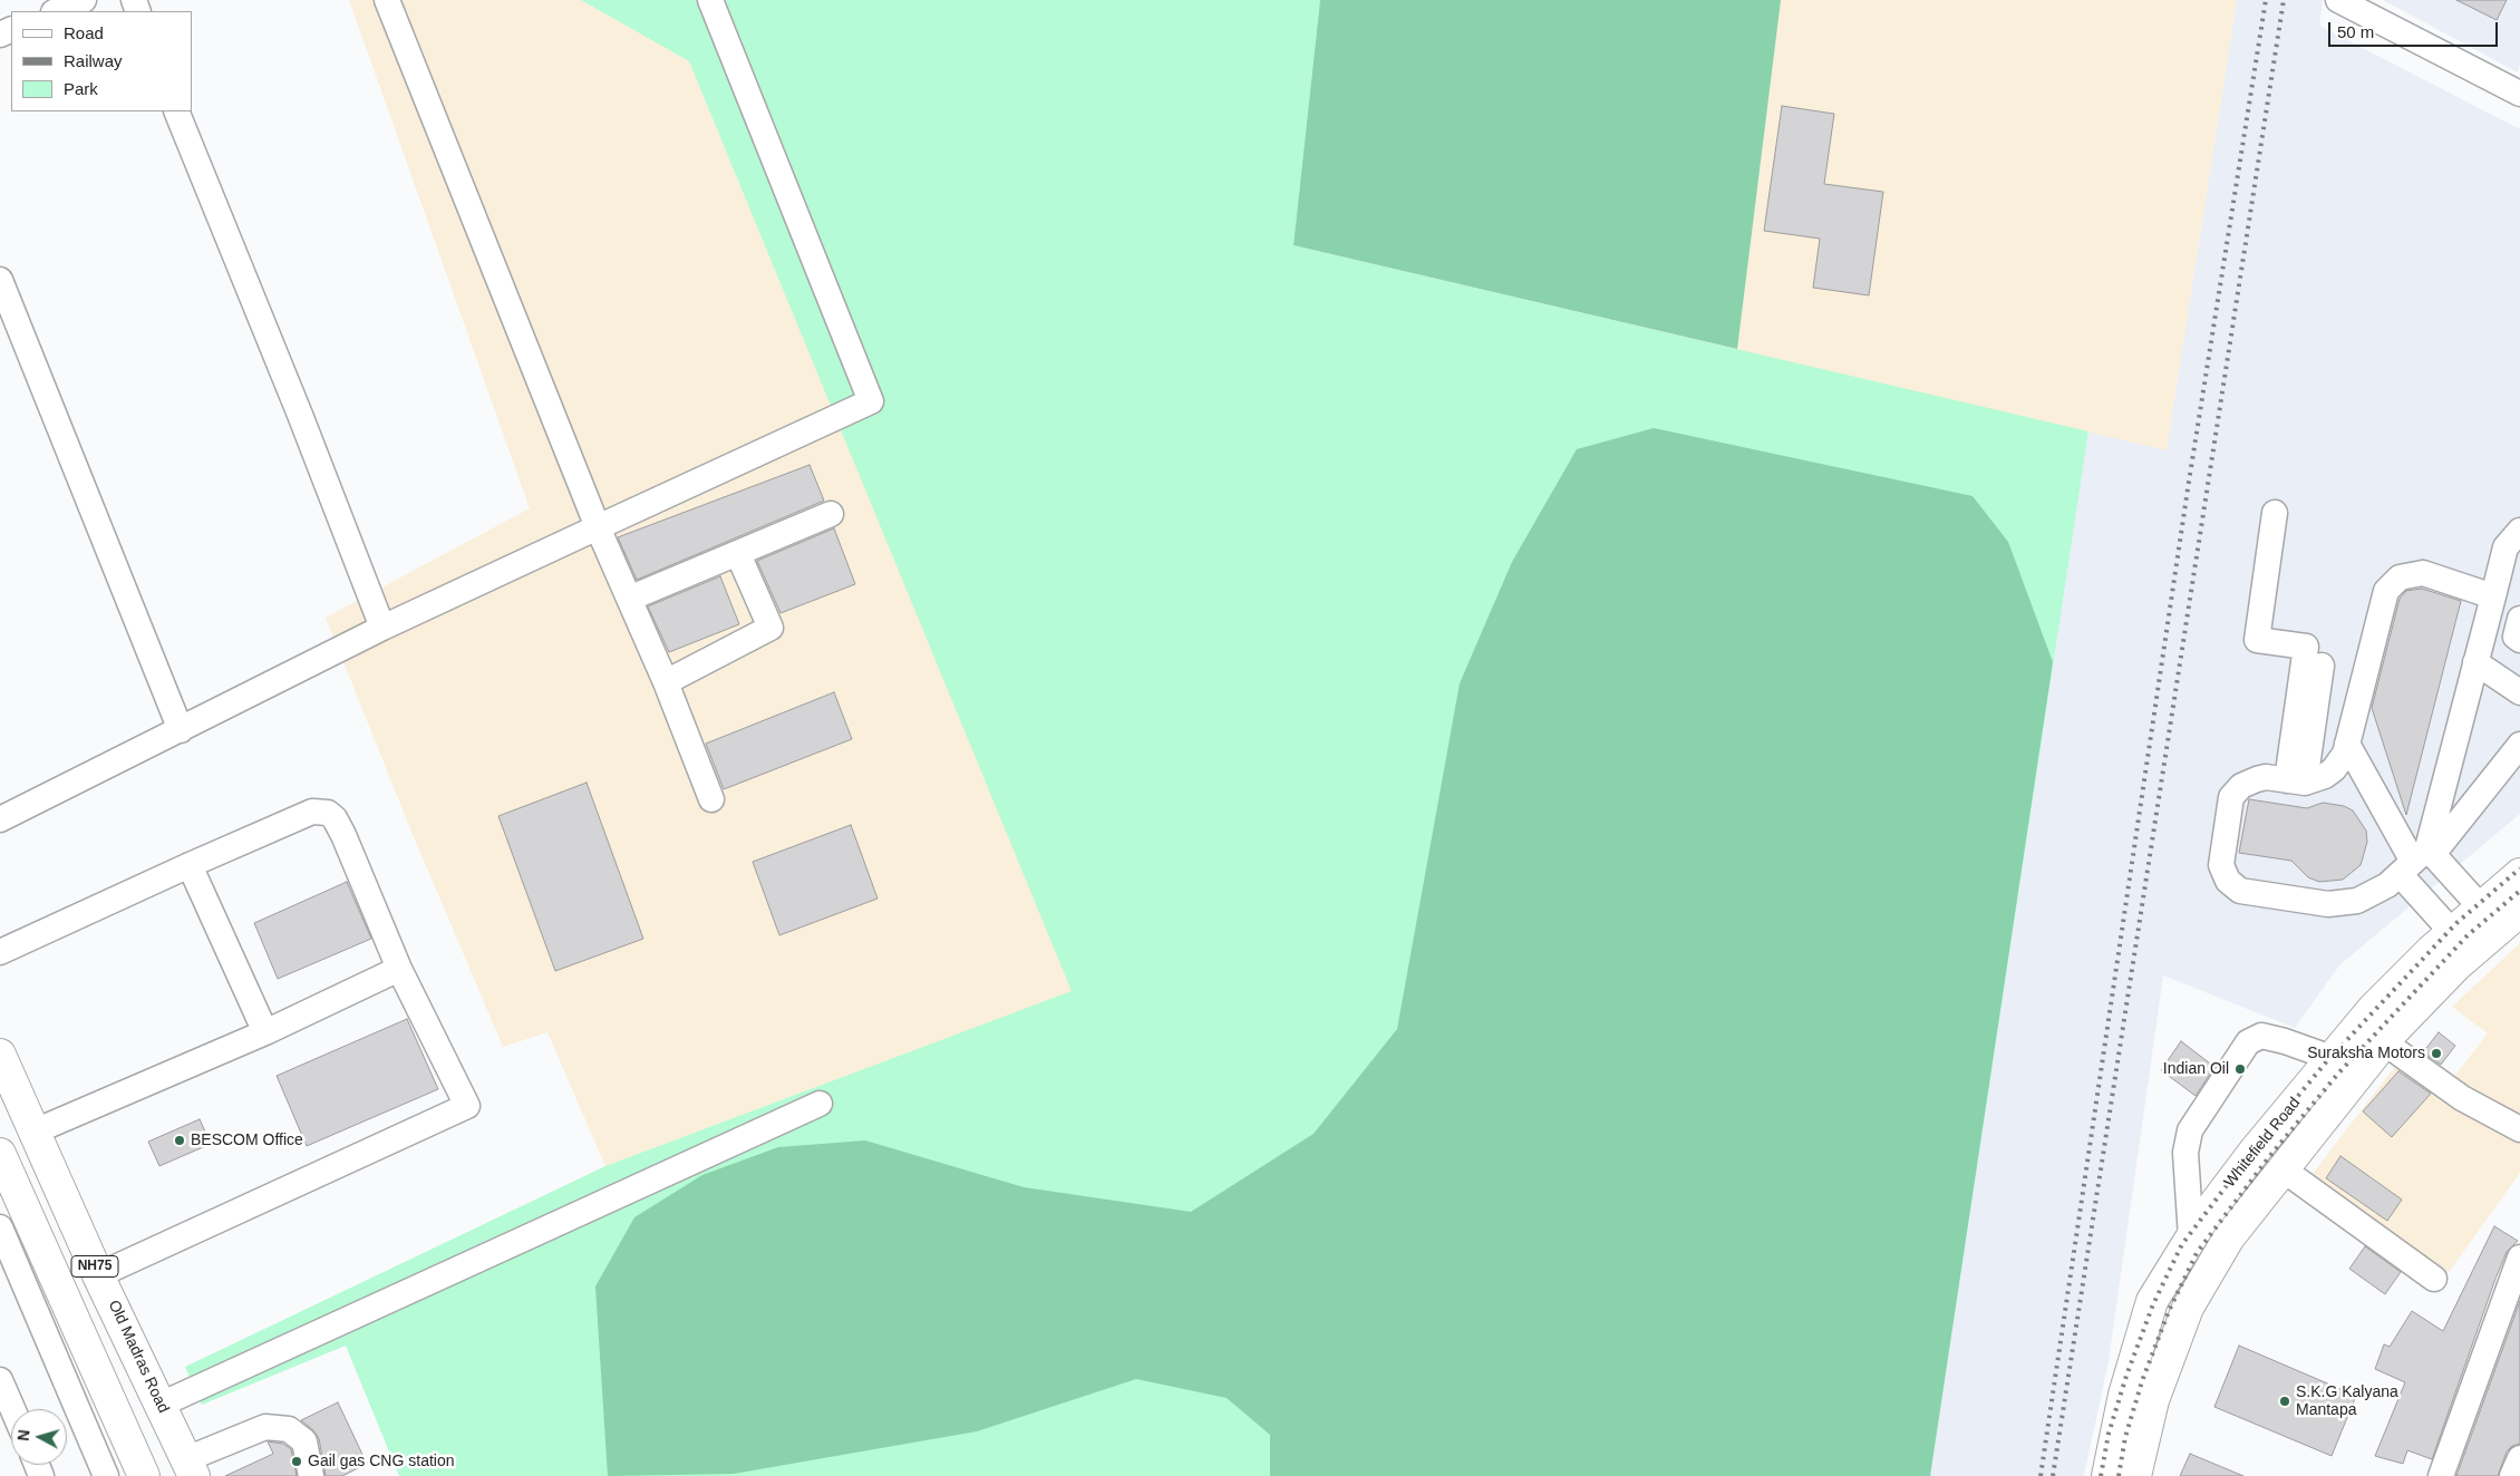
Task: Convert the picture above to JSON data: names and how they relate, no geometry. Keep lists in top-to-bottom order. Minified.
{"streets":{"main road":["Whitefield Road","NH75","Old Madras Road"]},"places":["Suraksha Motors","Indian Oil","BESCOM Office","S.K.G Kalyana Mantapa","Gail gas CNG station"],"legend":["Road","Railway","Park"],"scale_bar":"50 m","north":"left"}
